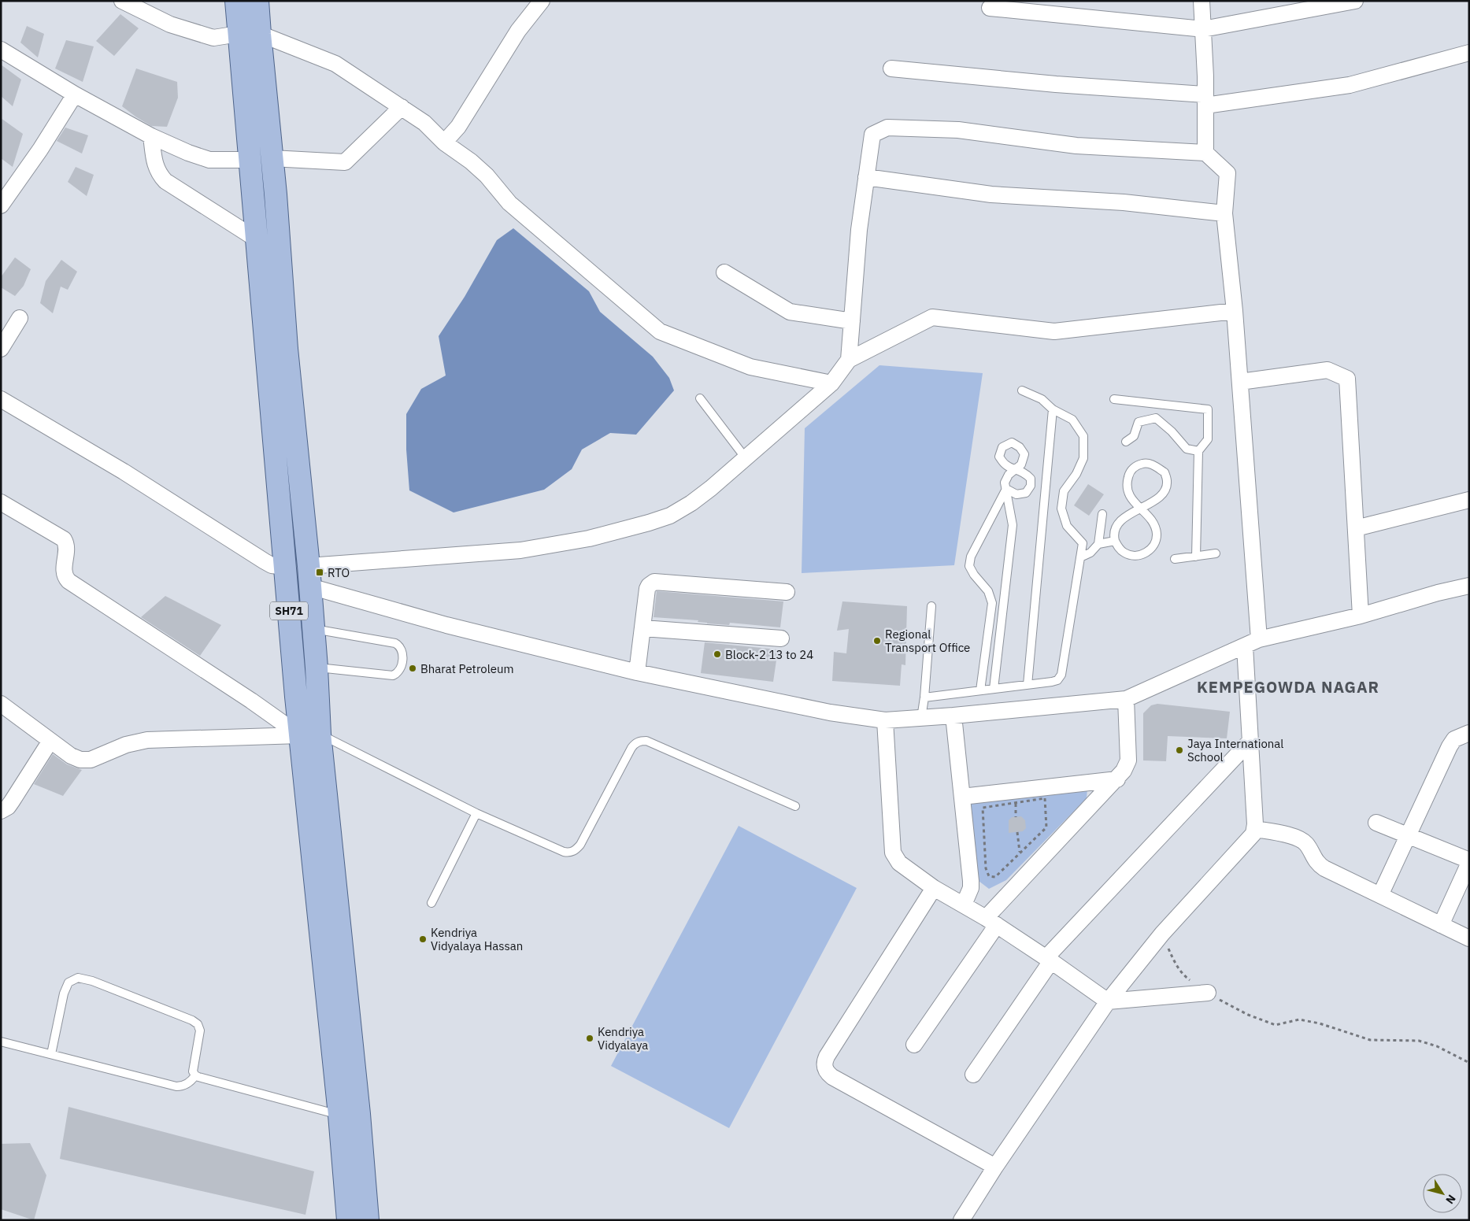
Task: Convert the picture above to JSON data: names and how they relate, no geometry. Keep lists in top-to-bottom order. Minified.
{"streets":{"main road":["SH71"]},"districts":["KEMPEGOWDA NAGAR"],"places":{"transit":["RTO"],"other":["Regional Transport Office","Block-2 13 to 24","Bharat Petroleum","Jaya International School","Kendriya Vidyalaya Hassan","Kendriya Vidyalaya"]},"north":"bottom right"}
